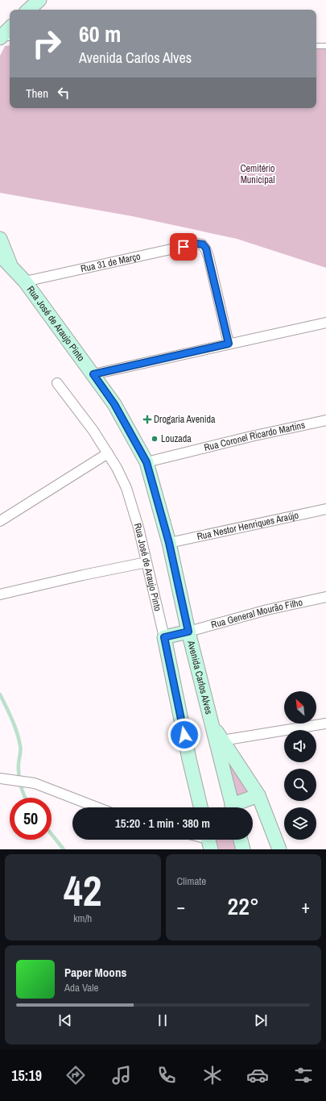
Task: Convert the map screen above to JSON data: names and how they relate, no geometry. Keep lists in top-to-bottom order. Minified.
{"streets":{"main road":["Rua José de Araujo Pinto","Avenida Carlos Alves"],"street":["Rua 31 de Março","Rua Coronel Ricardo Martins","Rua Nestor Henriques Araújo","Rua General Mourão Filho"]},"crossings":[["Rua 31 de Março","Rua José de Araujo Pinto"],["Rua José de Araujo Pinto","Rua Coronel Ricardo Martins"],["Rua José de Araujo Pinto","Rua Nestor Henriques Araújo"],["Rua José de Araujo Pinto","Rua General Mourão Filho"],["Rua José de Araujo Pinto","Avenida Carlos Alves"],["Rua General Mourão Filho","Avenida Carlos Alves"]],"parks":["Cemitério Municipal"],"places":{"health":["Drogaria Avenida"],"other":["Louzada"]},"north":"top left","page":{"turn":["60 m","Avenida Carlos Alves"],"then":"Then","limit":"50","trip":"15:20 · 1 min · 380 m","tile":[["42","km/h"],"Climate"],"heat":["−","22°","+"],"song":["Paper Moons","Ada Vale"],"tabs":"15:19"}}
